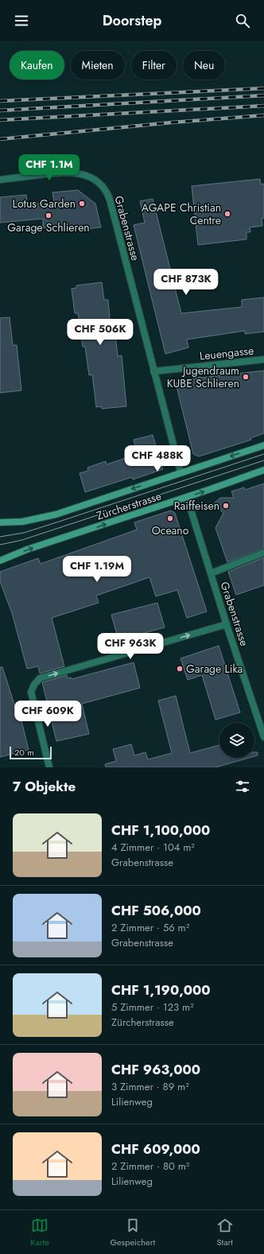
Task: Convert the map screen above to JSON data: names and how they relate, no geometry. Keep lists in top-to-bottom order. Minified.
{"streets":{"main road":["Zürcherstrasse"],"street":["Grabenstrasse","Leuengasse"]},"crossings":[["Grabenstrasse","Leuengasse"],["Grabenstrasse","Zürcherstrasse"]],"places":["Lotus Garden","AGAPE Christian Centre","Garage Schlieren","Jugendraum KUBE Schlieren","Raiffeisen","Oceano","Garage Lika"],"scale_bar":"20 m","page":{"header":"Doorstep","chip":["Kaufen","Mieten","Filter","Neu"],"price":["CHF 1.1M","CHF 873K","CHF 506K","CHF 488K","CHF 1.19M","CHF 963K","CHF 609K"],"scale":"20 m","heading":"7 Objekte","list":[{"name":"CHF 1,100,000","note":"4 Zimmer · 104 m² · Grabenstrasse"},{"name":"CHF 506,000","note":"2 Zimmer · 56 m² · Grabenstrasse"},{"name":"CHF 1,190,000","note":"5 Zimmer · 123 m² · Zürcherstrasse"},{"name":"CHF 963,000","note":"3 Zimmer · 89 m² · Lilienweg"},{"name":"CHF 609,000","note":"2 Zimmer · 80 m² · Lilienweg"}],"tabs":["Karte","Gespeichert","Start"]}}
